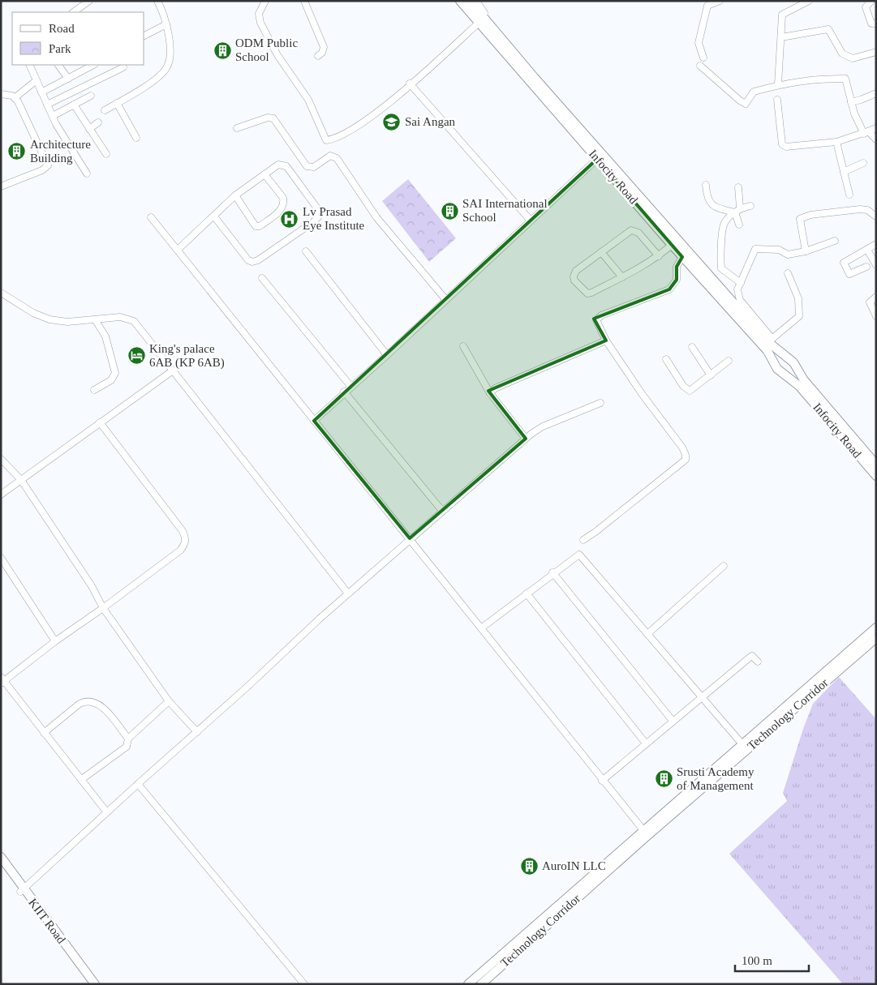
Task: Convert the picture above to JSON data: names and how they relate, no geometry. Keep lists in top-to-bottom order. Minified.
{"streets":{"main road":["Infocity Road","Technology Corridor","KIIT Road"]},"places":{"building":["ODM Public School","Architecture Building","SAI International School","Srusti Academy of Management","AuroIN LLC"],"school or university":["Sai Angan"],"hospital":["Lv Prasad Eye Institute"],"hotel":["King's palace 6AB (KP 6AB)"]},"legend":["Road","Park"],"scale_bar":"100 m"}
